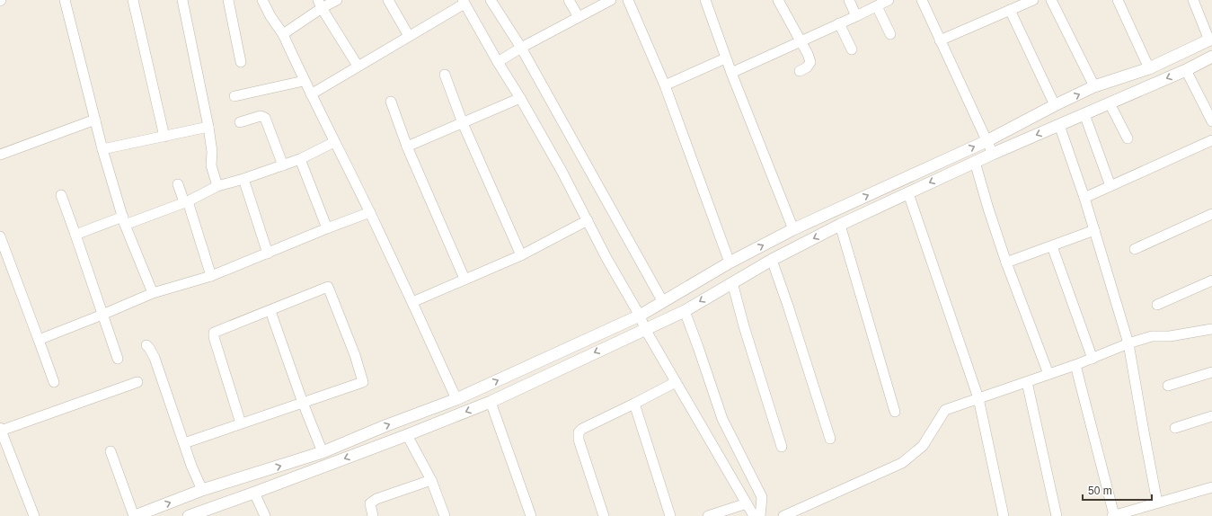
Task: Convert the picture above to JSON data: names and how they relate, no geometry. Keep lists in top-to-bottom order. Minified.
{"scale_bar":"50 m"}
